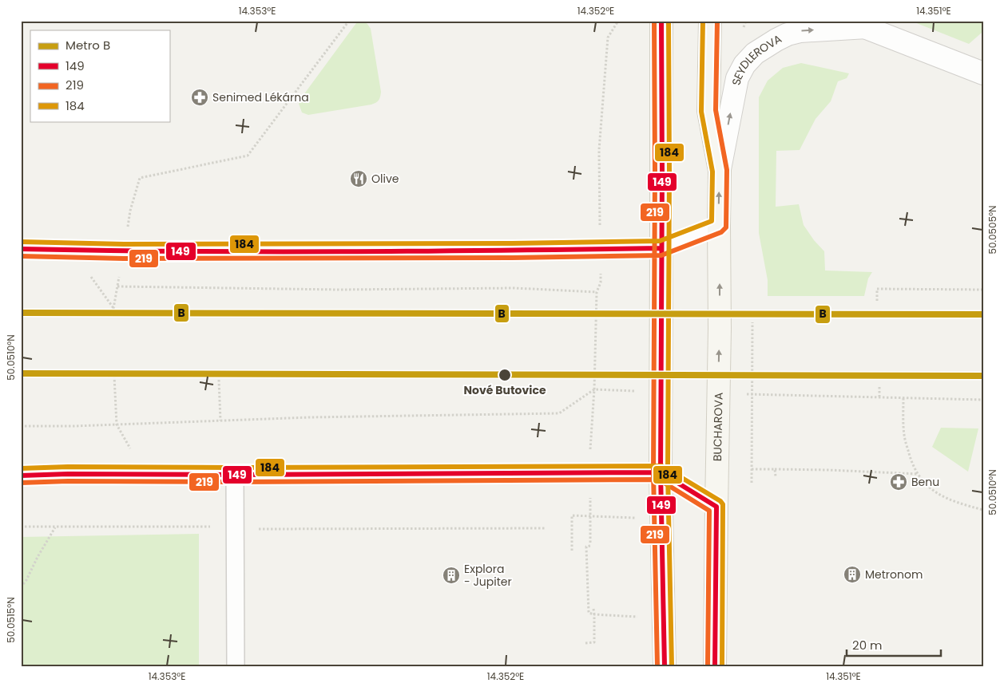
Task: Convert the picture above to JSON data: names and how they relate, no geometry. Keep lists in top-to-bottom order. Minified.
{"streets":{"main road":["BUCHAROVA"],"street":["SEYDLEROVA"]},"crossings":[["SEYDLEROVA","BUCHAROVA"]],"one_way":["SEYDLEROVA"],"places":{"pharmacy":["Senimed Lékárna","Benu"],"restaurant":["Olive"],"other":["Nové Butovice"],"building":["Metronom","Explora - Jupiter"]},"lines":["transit line 149","transit line 219","transit line 184","metro line B"],"legend":["Metro B","149","219","184"],"scale_bar":"20 m","coordinates":["14.353°E","14.352°E","14.351°E","50.0505°N","50.0510°N","50.0515°N"]}
